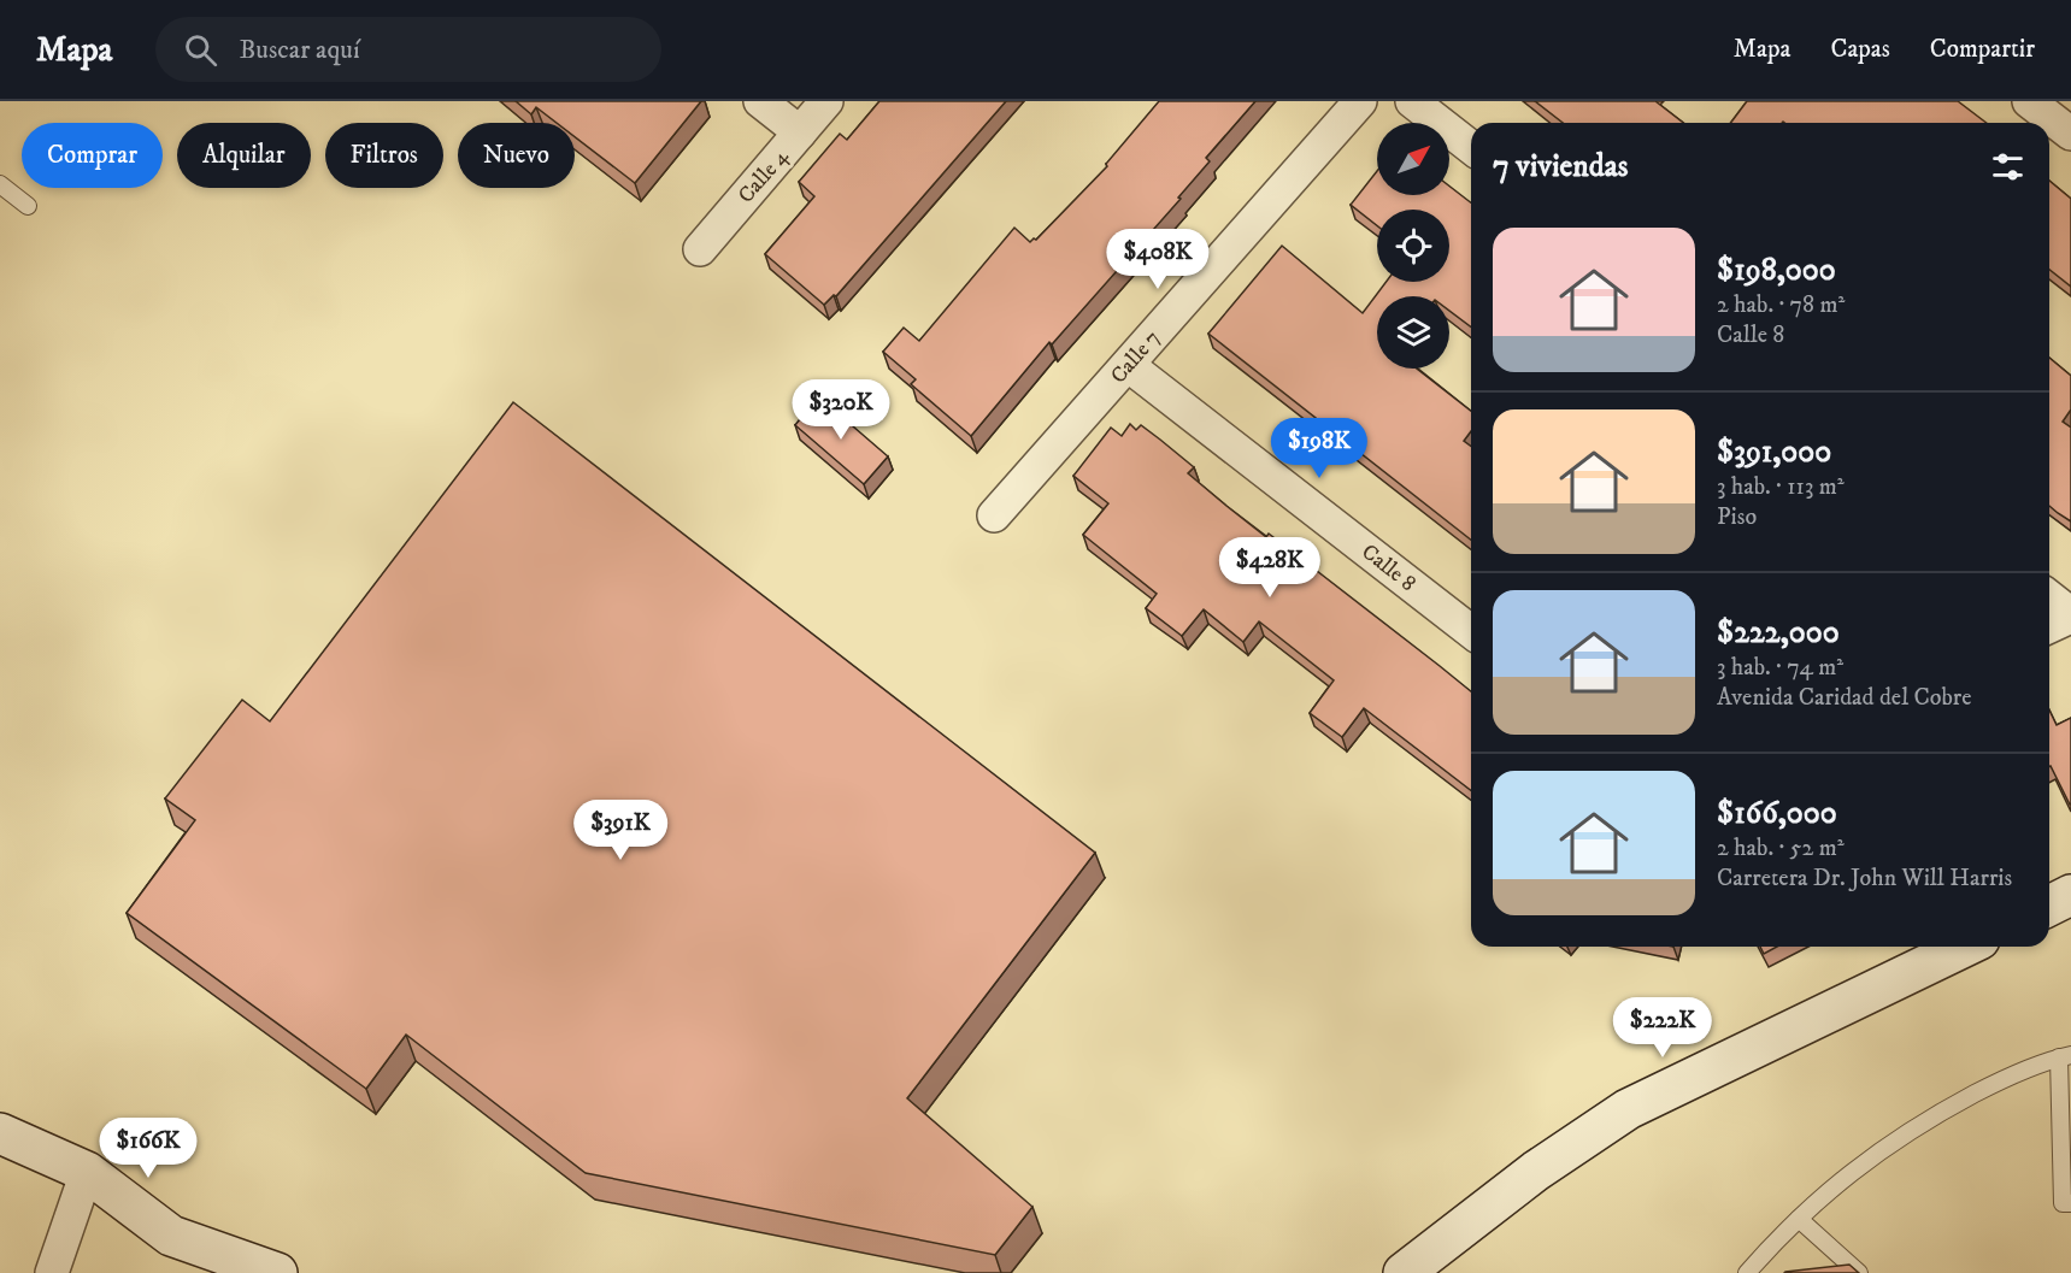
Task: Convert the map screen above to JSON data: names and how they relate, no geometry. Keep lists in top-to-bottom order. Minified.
{"streets":{"street":["Calle 4","Calle 7","Calle 8"]},"crossings":[["Calle 7","Calle 8"]],"north":"top right","page":{"header":"Mapa","search":"Buscar aquí","nav":["Mapa","Capas","Compartir"],"chip":["Comprar","Alquilar","Filtros","Nuevo"],"heading":"7 viviendas","list":[{"name":"$198,000","note":"2 hab. · 78 m² · Calle 8"},{"name":"$391,000","note":"3 hab. · 113 m² · Piso"},{"name":"$222,000","note":"3 hab. · 74 m² · Avenida Caridad del Cobre"},{"name":"$166,000","note":"2 hab. · 52 m² · Carretera Dr. John Will Harris"}],"price":["$408K","$320K","$198K","$428K","$391K","$222K","$166K"]}}
